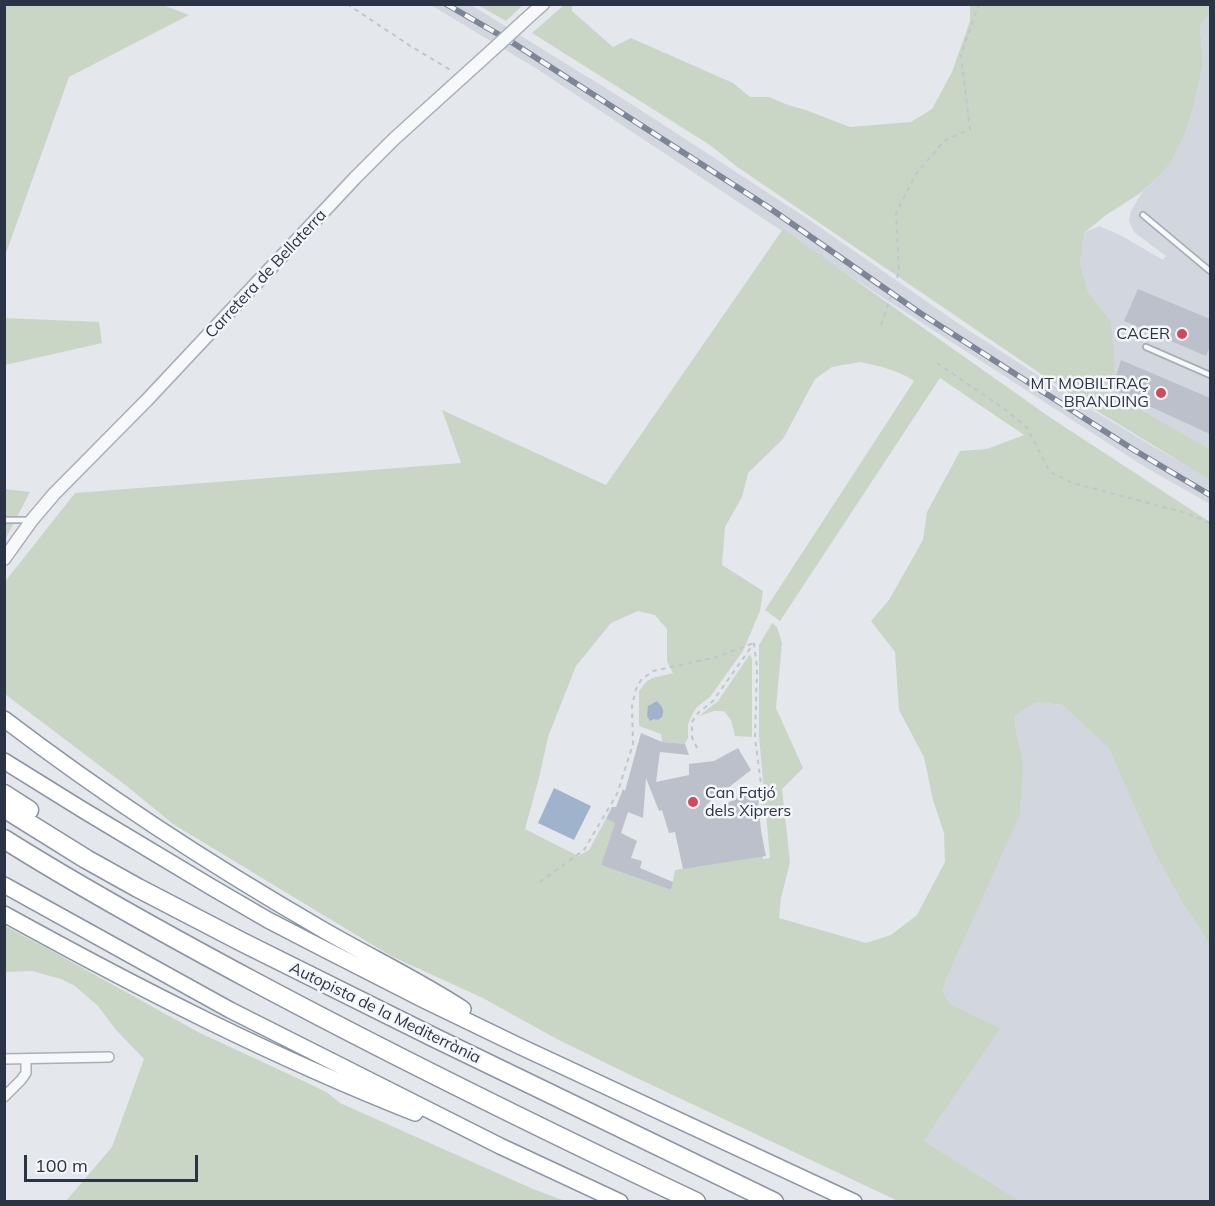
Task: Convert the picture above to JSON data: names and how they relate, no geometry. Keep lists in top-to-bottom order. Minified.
{"streets":{"highway":["Autopista de la Mediterrània"],"street":["Carretera de Bellaterra"]},"places":["CACER","MT MOBILTRAÇ BRANDING","Can Fatjó dels Xiprers"],"scale_bar":"100 m"}
